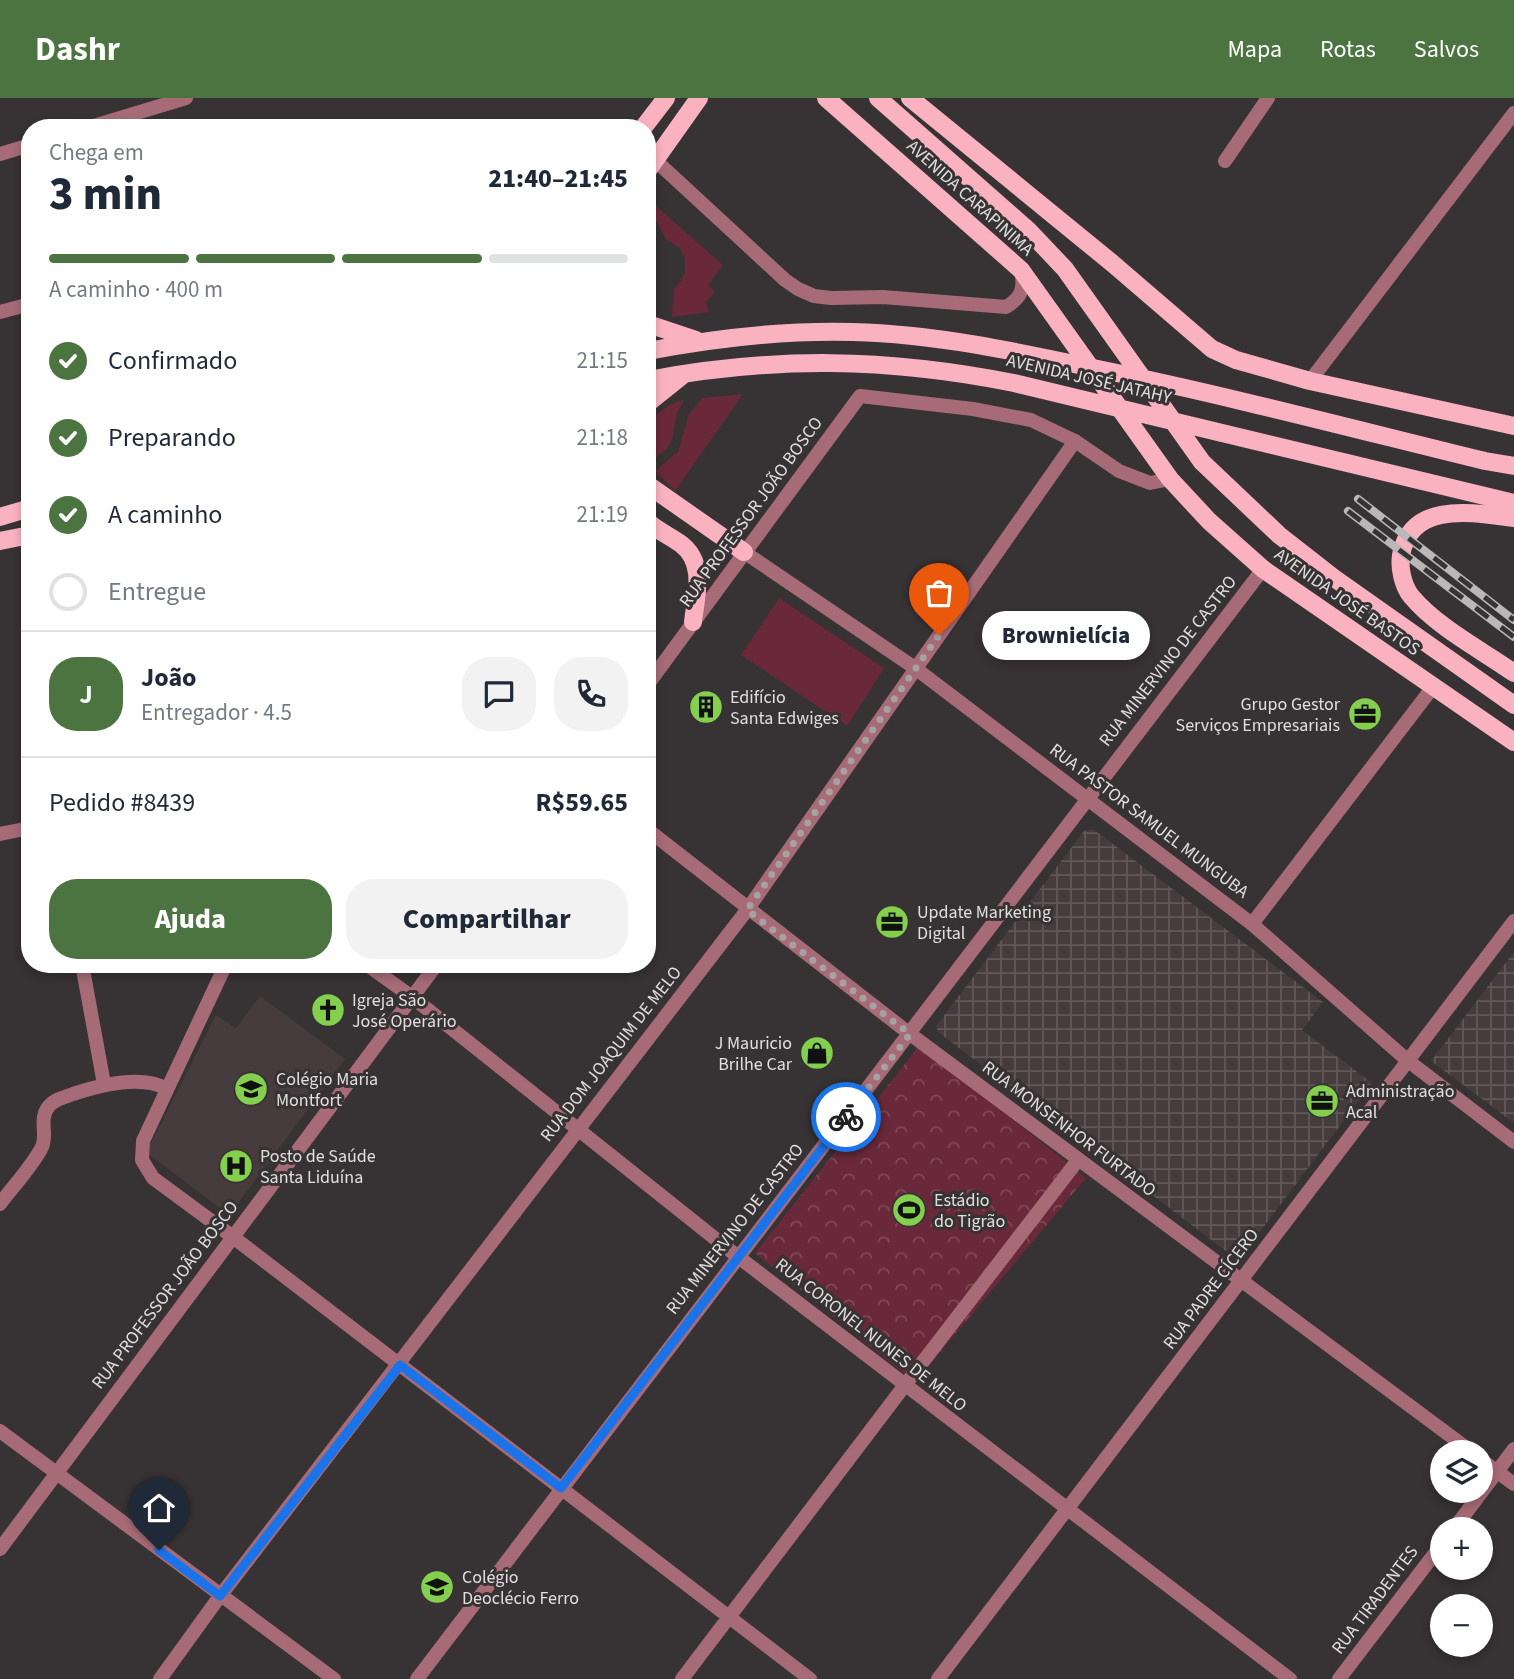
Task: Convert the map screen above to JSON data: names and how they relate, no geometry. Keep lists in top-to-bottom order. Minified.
{"streets":{"main road":["AVENIDA CARAPINIMA","AVENIDA JOSÉ JATAHY","AVENIDA JOSÉ BASTOS"],"street":["RUA PROFESSOR JOÃO BOSCO","RUA MINERVINO DE CASTRO","RUA PASTOR SAMUEL MUNGUBA","RUA DOM JOAQUIM DE MELO","RUA MONSENHOR FURTADO","RUA PADRE CÍCERO","RUA CORONEL NUNES DE MELO","RUA TIRADENTES"]},"crossings":[["AVENIDA CARAPINIMA","AVENIDA JOSÉ BASTOS"],["RUA PROFESSOR JOÃO BOSCO","RUA PASTOR SAMUEL MUNGUBA"],["RUA PROFESSOR JOÃO BOSCO","RUA DOM JOAQUIM DE MELO"],["RUA PROFESSOR JOÃO BOSCO","RUA CORONEL NUNES DE MELO"],["AVENIDA JOSÉ BASTOS","RUA MINERVINO DE CASTRO"],["RUA MINERVINO DE CASTRO","RUA PASTOR SAMUEL MUNGUBA"],["RUA MINERVINO DE CASTRO","RUA MONSENHOR FURTADO"],["RUA MINERVINO DE CASTRO","RUA CORONEL NUNES DE MELO"],["RUA PASTOR SAMUEL MUNGUBA","RUA DOM JOAQUIM DE MELO"],["RUA PASTOR SAMUEL MUNGUBA","RUA PADRE CÍCERO"],["RUA DOM JOAQUIM DE MELO","RUA MONSENHOR FURTADO"],["RUA DOM JOAQUIM DE MELO","RUA CORONEL NUNES DE MELO"],["RUA MONSENHOR FURTADO","RUA PADRE CÍCERO"],["RUA PADRE CÍCERO","RUA CORONEL NUNES DE MELO"]],"places":{"other":["Brownielícia"],"building":["Edifício Santa Edwiges"],"office":["Grupo Gestor Serviços Empresariais","Update Marketing Digital","Administração Acal"],"church":["Igreja São José Operário"],"shop":["J Mauricio Brilhe Car"],"school or university":["Colégio Maria Montfort","Colégio Deoclécio Ferro"],"hospital":["Posto de Saúde Santa Liduína"],"sports":["Estádio do Tigrão"]},"page":{"header":"Dashr","nav":["Mapa","Rotas","Salvos"],"heading":["3 min","Chega em","21:40–21:45"],"panel":["João","Entregador · 4.5","Pedido #8439","R$59.65"],"bar":"A caminho · 400 m","list":[["Confirmado","21:15"],["Preparando","21:18"],["A caminho","21:19"],"Entregue"],"bubble":"Brownielícia","round":"J","buttons":["Ajuda","Compartilhar"],"map_buttons":["+","−"]}}
